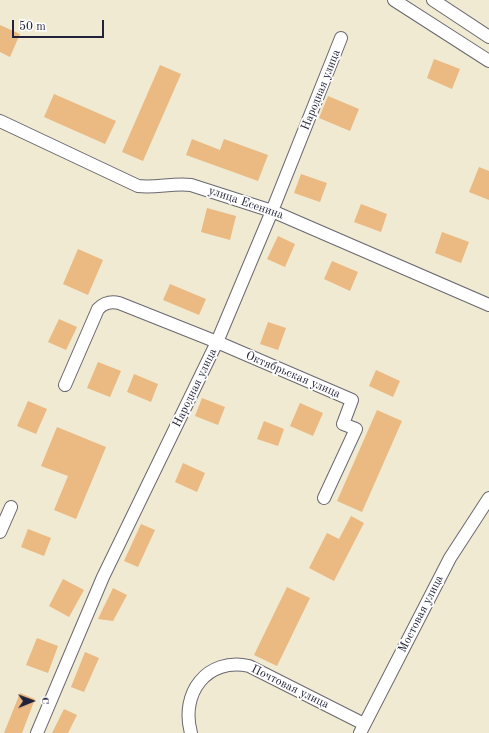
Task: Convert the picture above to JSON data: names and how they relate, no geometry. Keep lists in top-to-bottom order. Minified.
{"streets":{"street":["Народная улица","улица Есенина","Октябрьская улица","Мостовая улица","Почтовая улица"]},"crossings":[["Народная улица","улица Есенина"],["Народная улица","Октябрьская улица"],["Мостовая улица","Почтовая улица"]],"scale_bar":"50 m","north":"right"}
